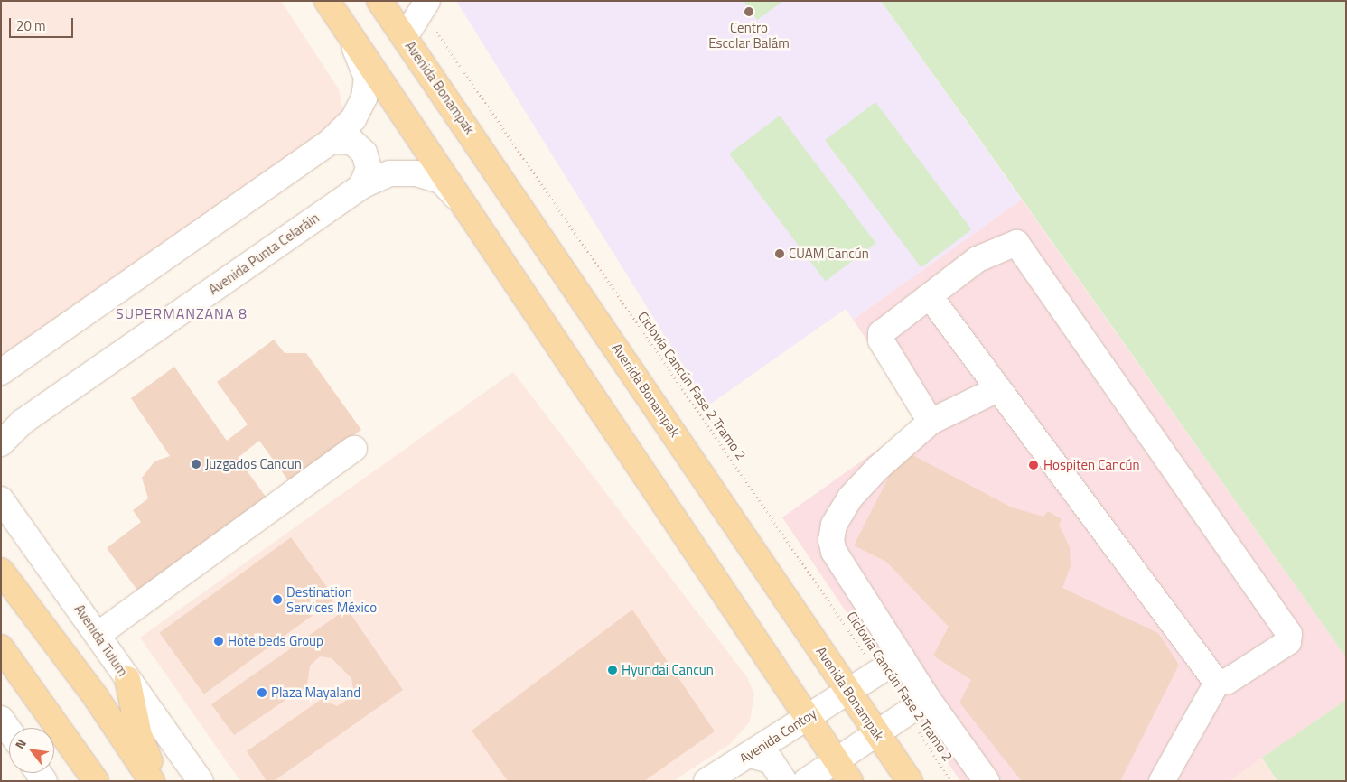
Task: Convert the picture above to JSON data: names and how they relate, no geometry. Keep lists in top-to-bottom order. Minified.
{"streets":{"main road":["Avenida Bonampak"],"street":["Avenida Punta Celaráin","Avenida Tulum","Avenida Contoy"],"path":["Ciclovía Cancún Fase 2 Tramo 2"]},"crossings":[["Avenida Bonampak","Avenida Contoy"],["Ciclovía Cancún Fase 2 Tramo 2","Avenida Contoy"]],"districts":["SUPERMANZANA 8"],"places":["Centro Escolar Balám","CUAM Cancún","Juzgados Cancun","Hospiten Cancún","Destination Services México","Hotelbeds Group","Hyundai Cancun","Plaza Mayaland"],"scale_bar":"20 m","north":"top left"}
